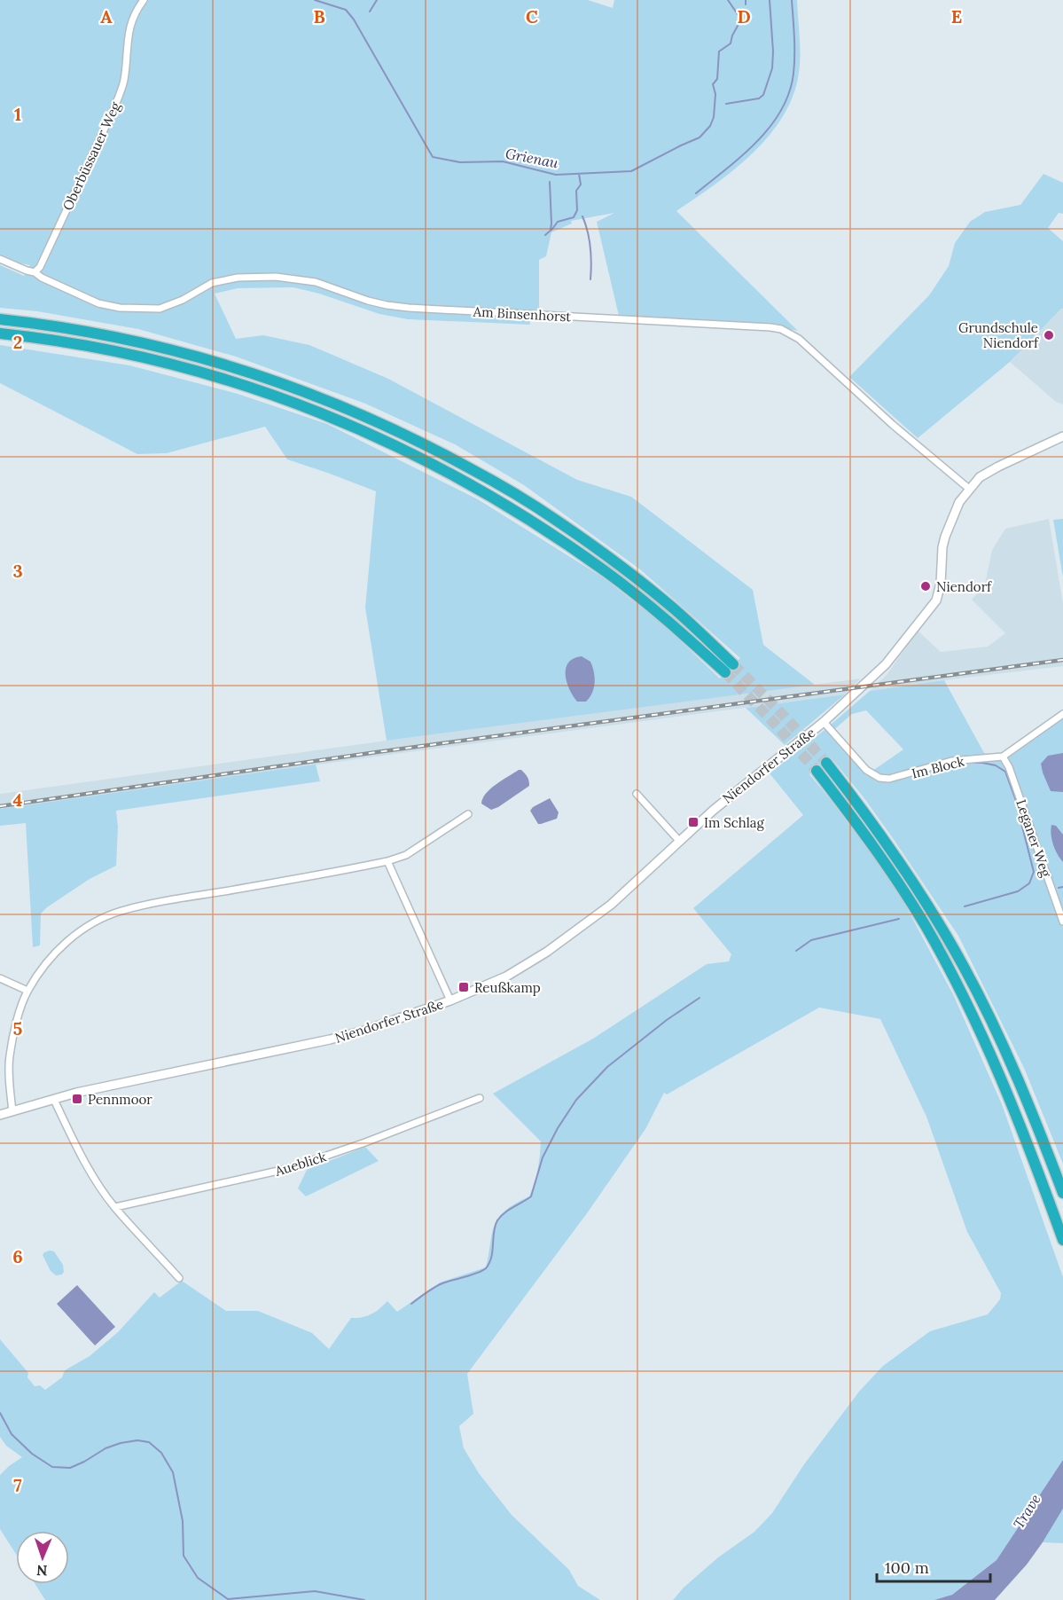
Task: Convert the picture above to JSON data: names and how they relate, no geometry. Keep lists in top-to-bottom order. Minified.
{"streets":{"main road":["Niendorfer Straße"],"street":["Oberbüssauer Weg","Am Binsenhorst","Im Block","Leganer Weg","Aueblick"]},"crossings":[["Oberbüssauer Weg","Am Binsenhorst"],["Am Binsenhorst","Niendorfer Straße"],["Niendorfer Straße","Im Block"],["Im Block","Leganer Weg"]],"water":["Grienau","Trave"],"places":{"other":["Grundschule Niendorf","Niendorf"],"transit":["Im Schlag","Reußkamp","Pennmoor"]},"scale_bar":"100 m","north":"bottom","grid":{"columns":["A","B","C","D","E"],"rows":["1","2","3","4","5","6","7"]}}
